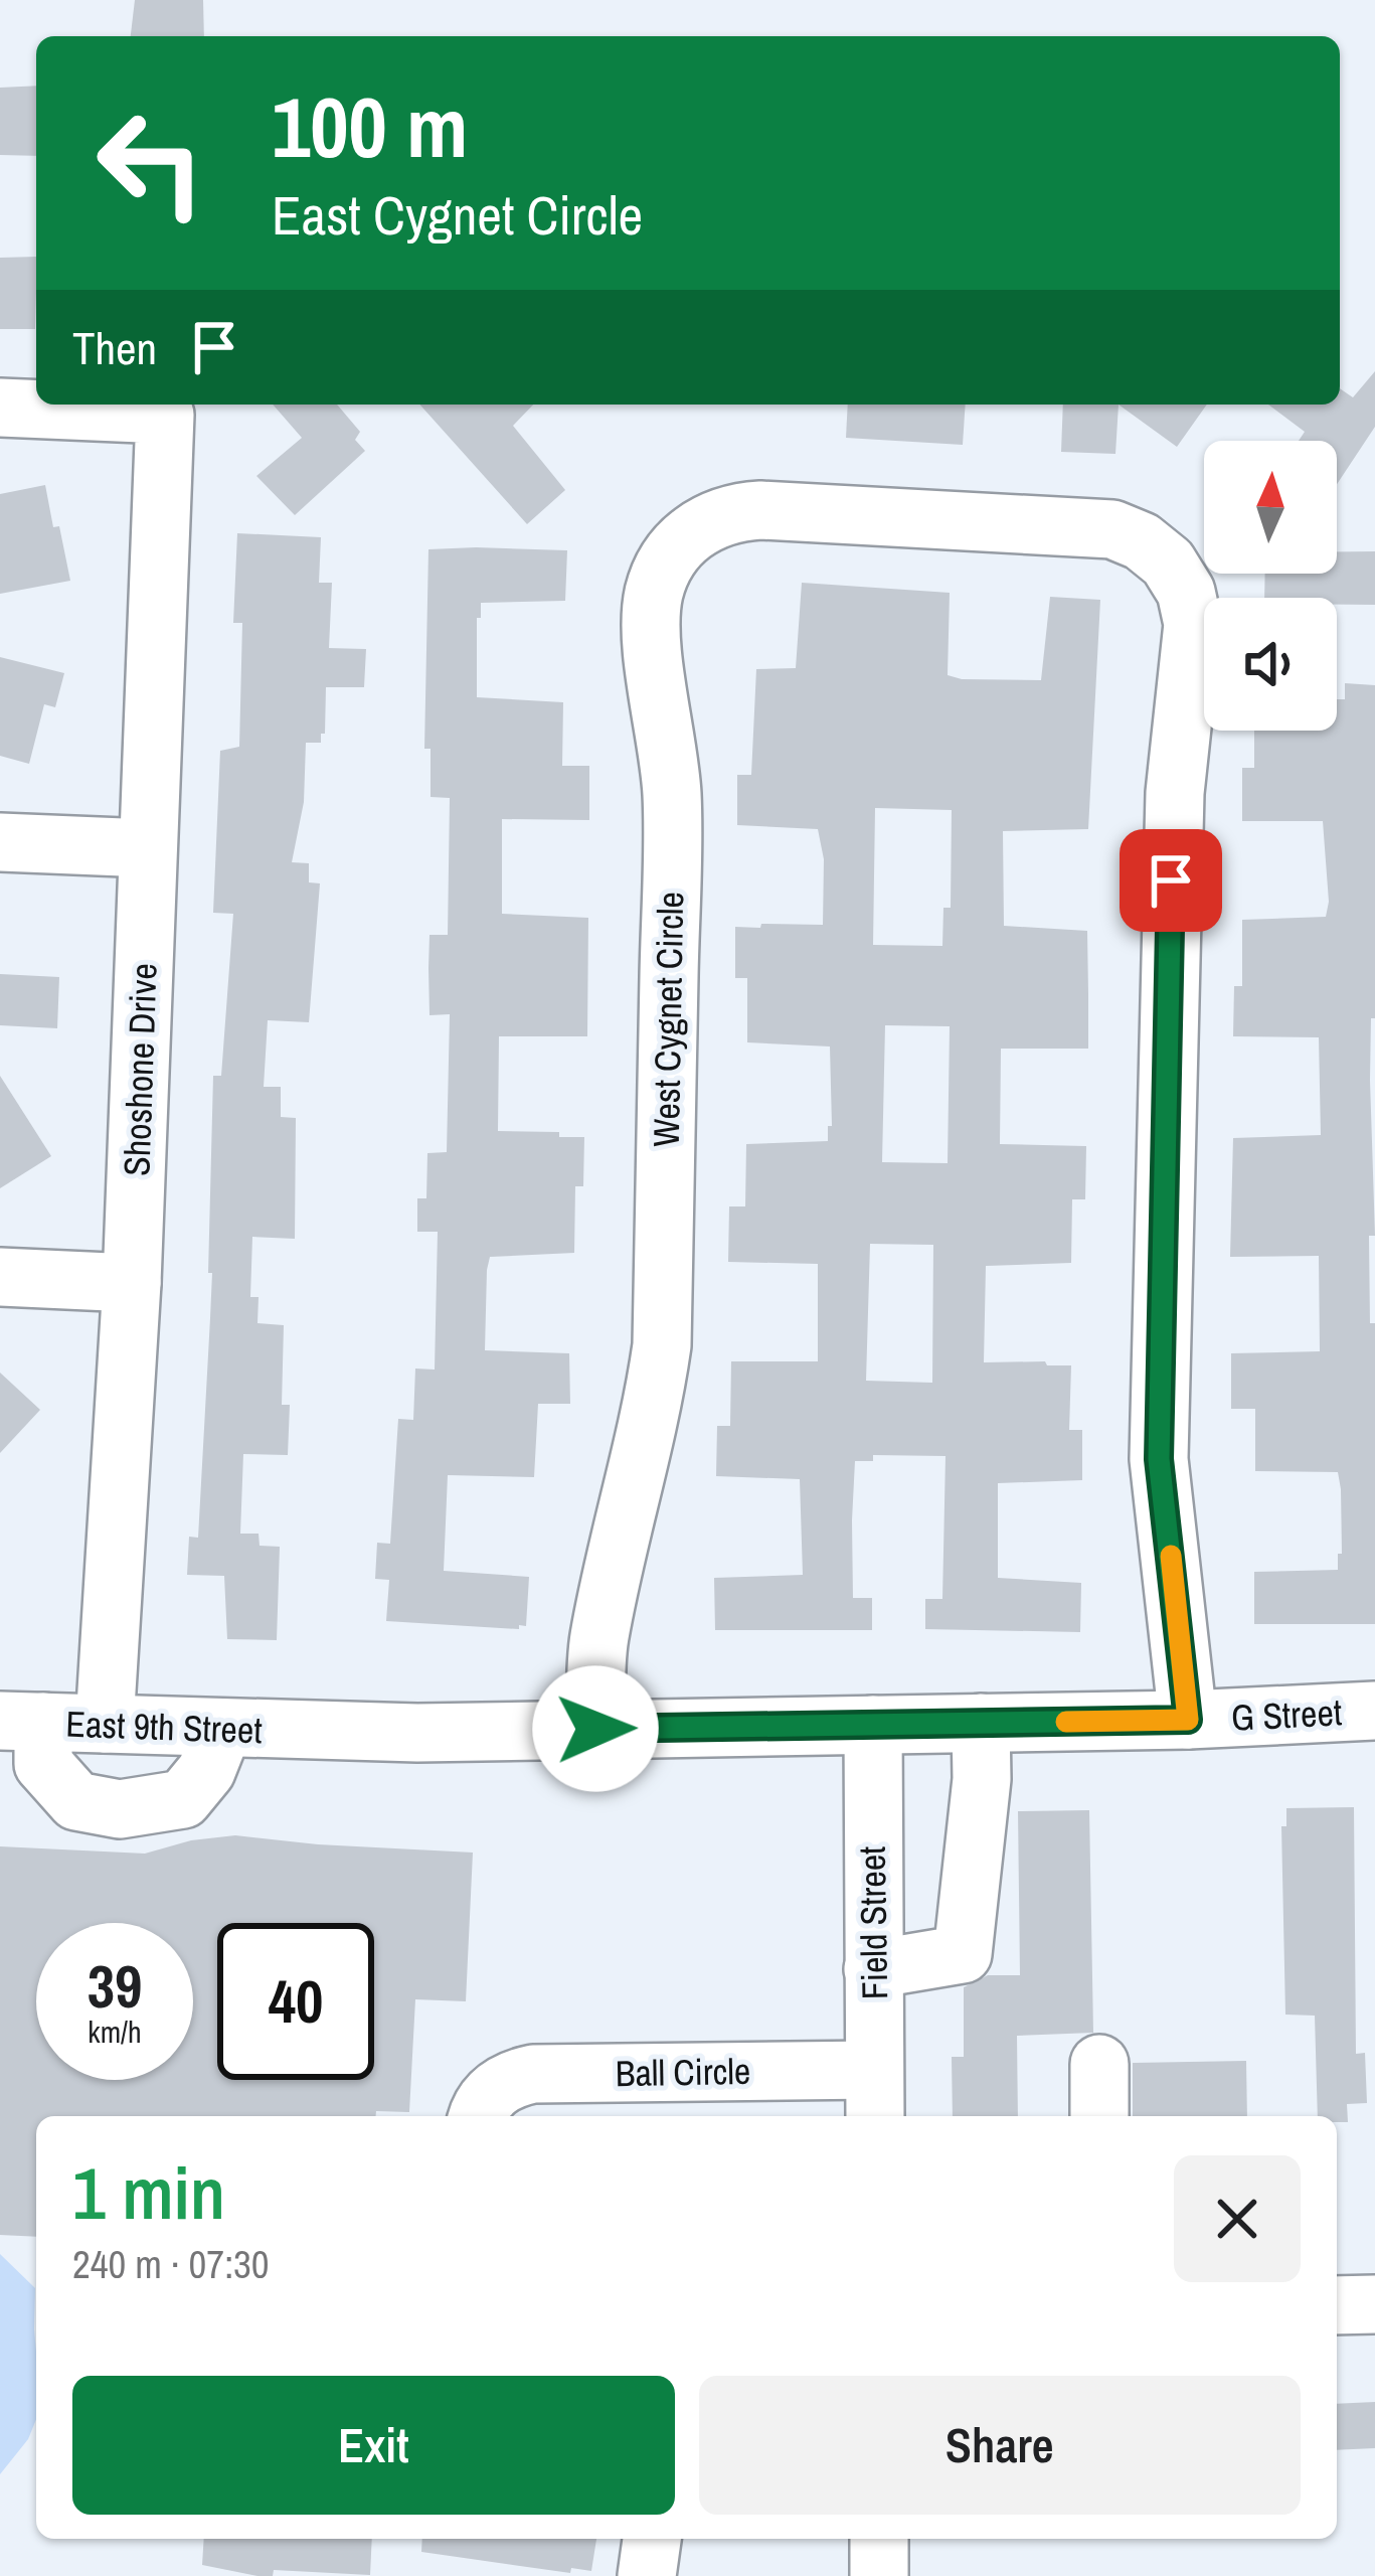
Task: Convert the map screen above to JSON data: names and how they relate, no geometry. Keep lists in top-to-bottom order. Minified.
{"streets":{"street":["West Cygnet Circle","Shoshone Drive","G Street","East 9th Street","Field Street","Ball Circle"]},"crossings":[["West Cygnet Circle","G Street"],["Shoshone Drive","East 9th Street"],["G Street","East 9th Street"],["G Street","Field Street"],["Field Street","Ball Circle"]],"north":"top","page":{"turn":["100 m","East Cygnet Circle"],"then":"Then","speed":"39 km/h","limit":"40","heading":["1 min","240 m · 07:30"],"buttons":["Exit","Share"]}}
